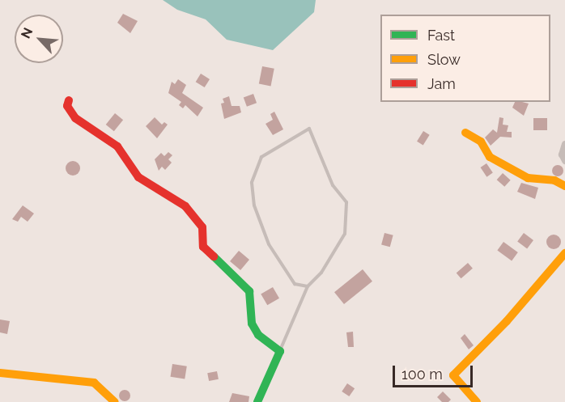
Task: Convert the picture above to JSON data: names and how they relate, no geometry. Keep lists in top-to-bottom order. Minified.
{"legend":["Fast","Slow","Jam"],"scale_bar":"100 m","north":"top left"}
